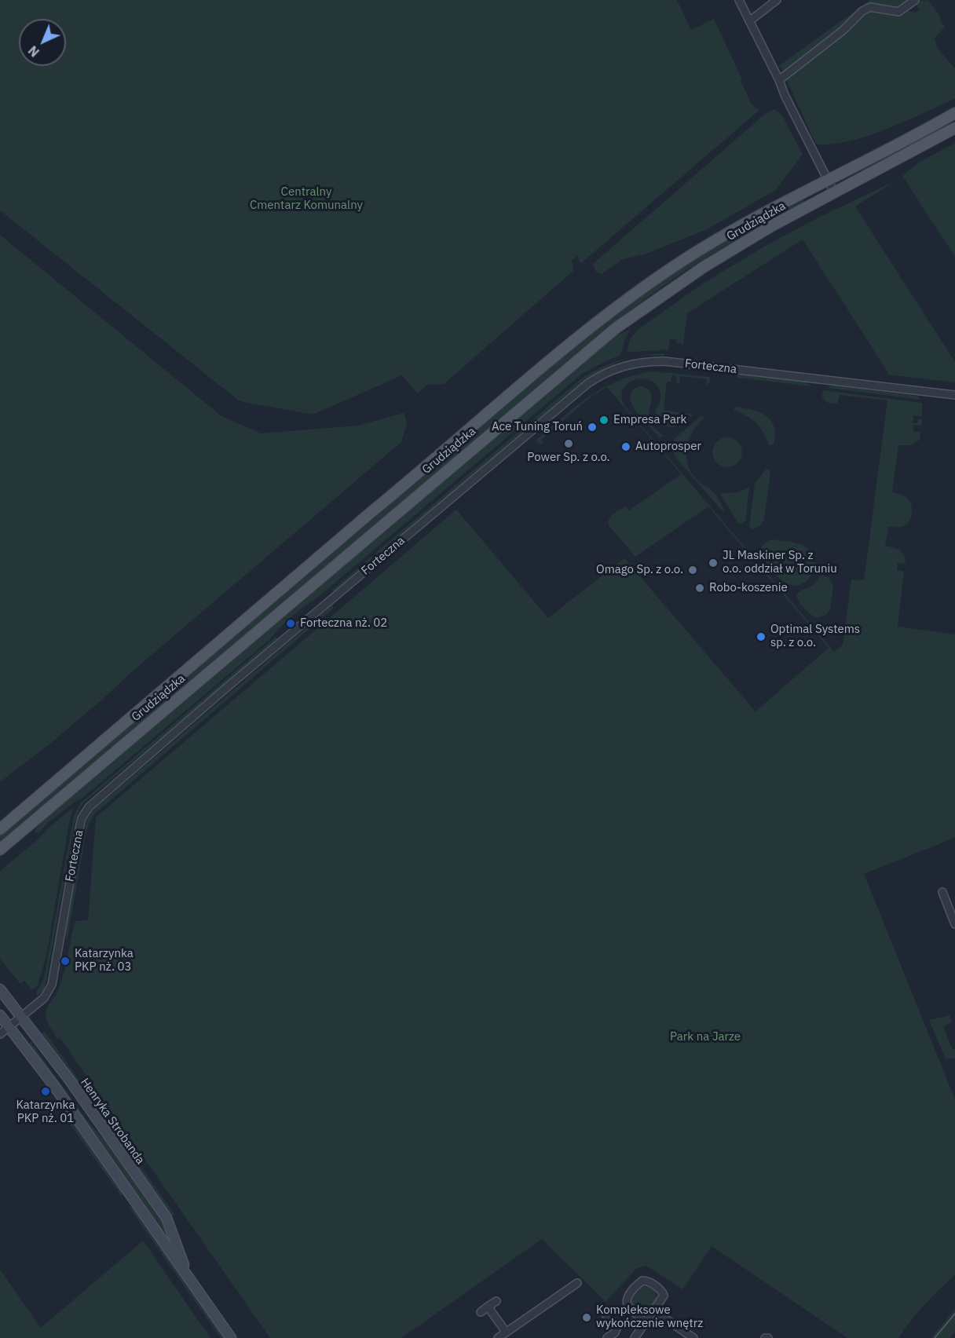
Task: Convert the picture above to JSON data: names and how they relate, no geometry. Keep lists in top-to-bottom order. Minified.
{"streets":{"main road":["Grudziądzka"],"street":["Forteczna","Henryka Strobanda"]},"crossings":[["Forteczna","Henryka Strobanda"]],"parks":["Centralny Cmentarz Komunalny","Park na Jarze"],"places":["Empresa Park","Ace Tuning Toruń","Power Sp. z o.o.","Autoprosper","JL Maskiner Sp. z o.o. oddział w Toruniu","Omago Sp. z o.o.","Robo-koszenie","Forteczna nż. 02","Optimal Systems sp. z o.o.","Katarzynka PKP nż. 03","Katarzynka PKP nż. 01","Kompleksowe wykończenie wnętrz"],"north":"bottom left"}
